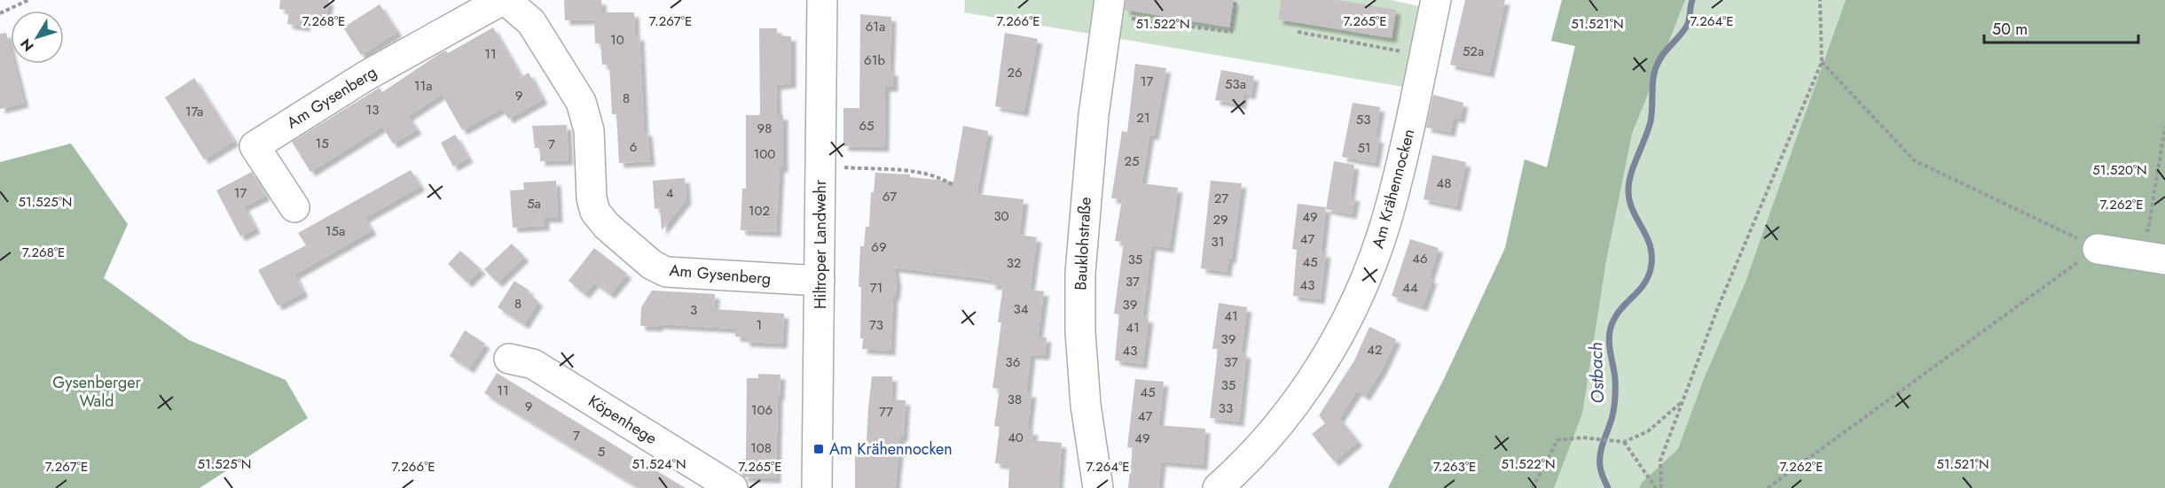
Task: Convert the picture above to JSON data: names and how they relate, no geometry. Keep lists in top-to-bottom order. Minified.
{"streets":{"street":["Am Gysenberg","Am Krähennocken","Bauklohstraße","Hiltroper Landwehr","Köpenhege"]},"crossings":[["Am Gysenberg","Hiltroper Landwehr"]],"water":["Ostbach"],"parks":["Gysenberger Wald"],"places":{"transit":["Am Krähennocken"]},"house_numbers":["61a","10","52a","11","61b","26","17","53a","11a","9","8","13","17a","21","53","65","98","15","7","6","51","100","25","48","17","4","67","27","5a","102","30","49","29","15a","47","31","69","46","35","45","32","37","43","71","44","8","39","34","3","41","1","73","41","39","42","43","36","37","35","11","45","38","9","33","106","77","47","7","40","49","108","5"],"scale_bar":"50 m","north":"bottom left","coordinates":["7.268°E","7.267°E","7.265°E","7.264°E","7.266°E","51.522°N","51.521°N","51.520°N","51.525°N","7.262°E","51.524°N","7.263°E"]}
